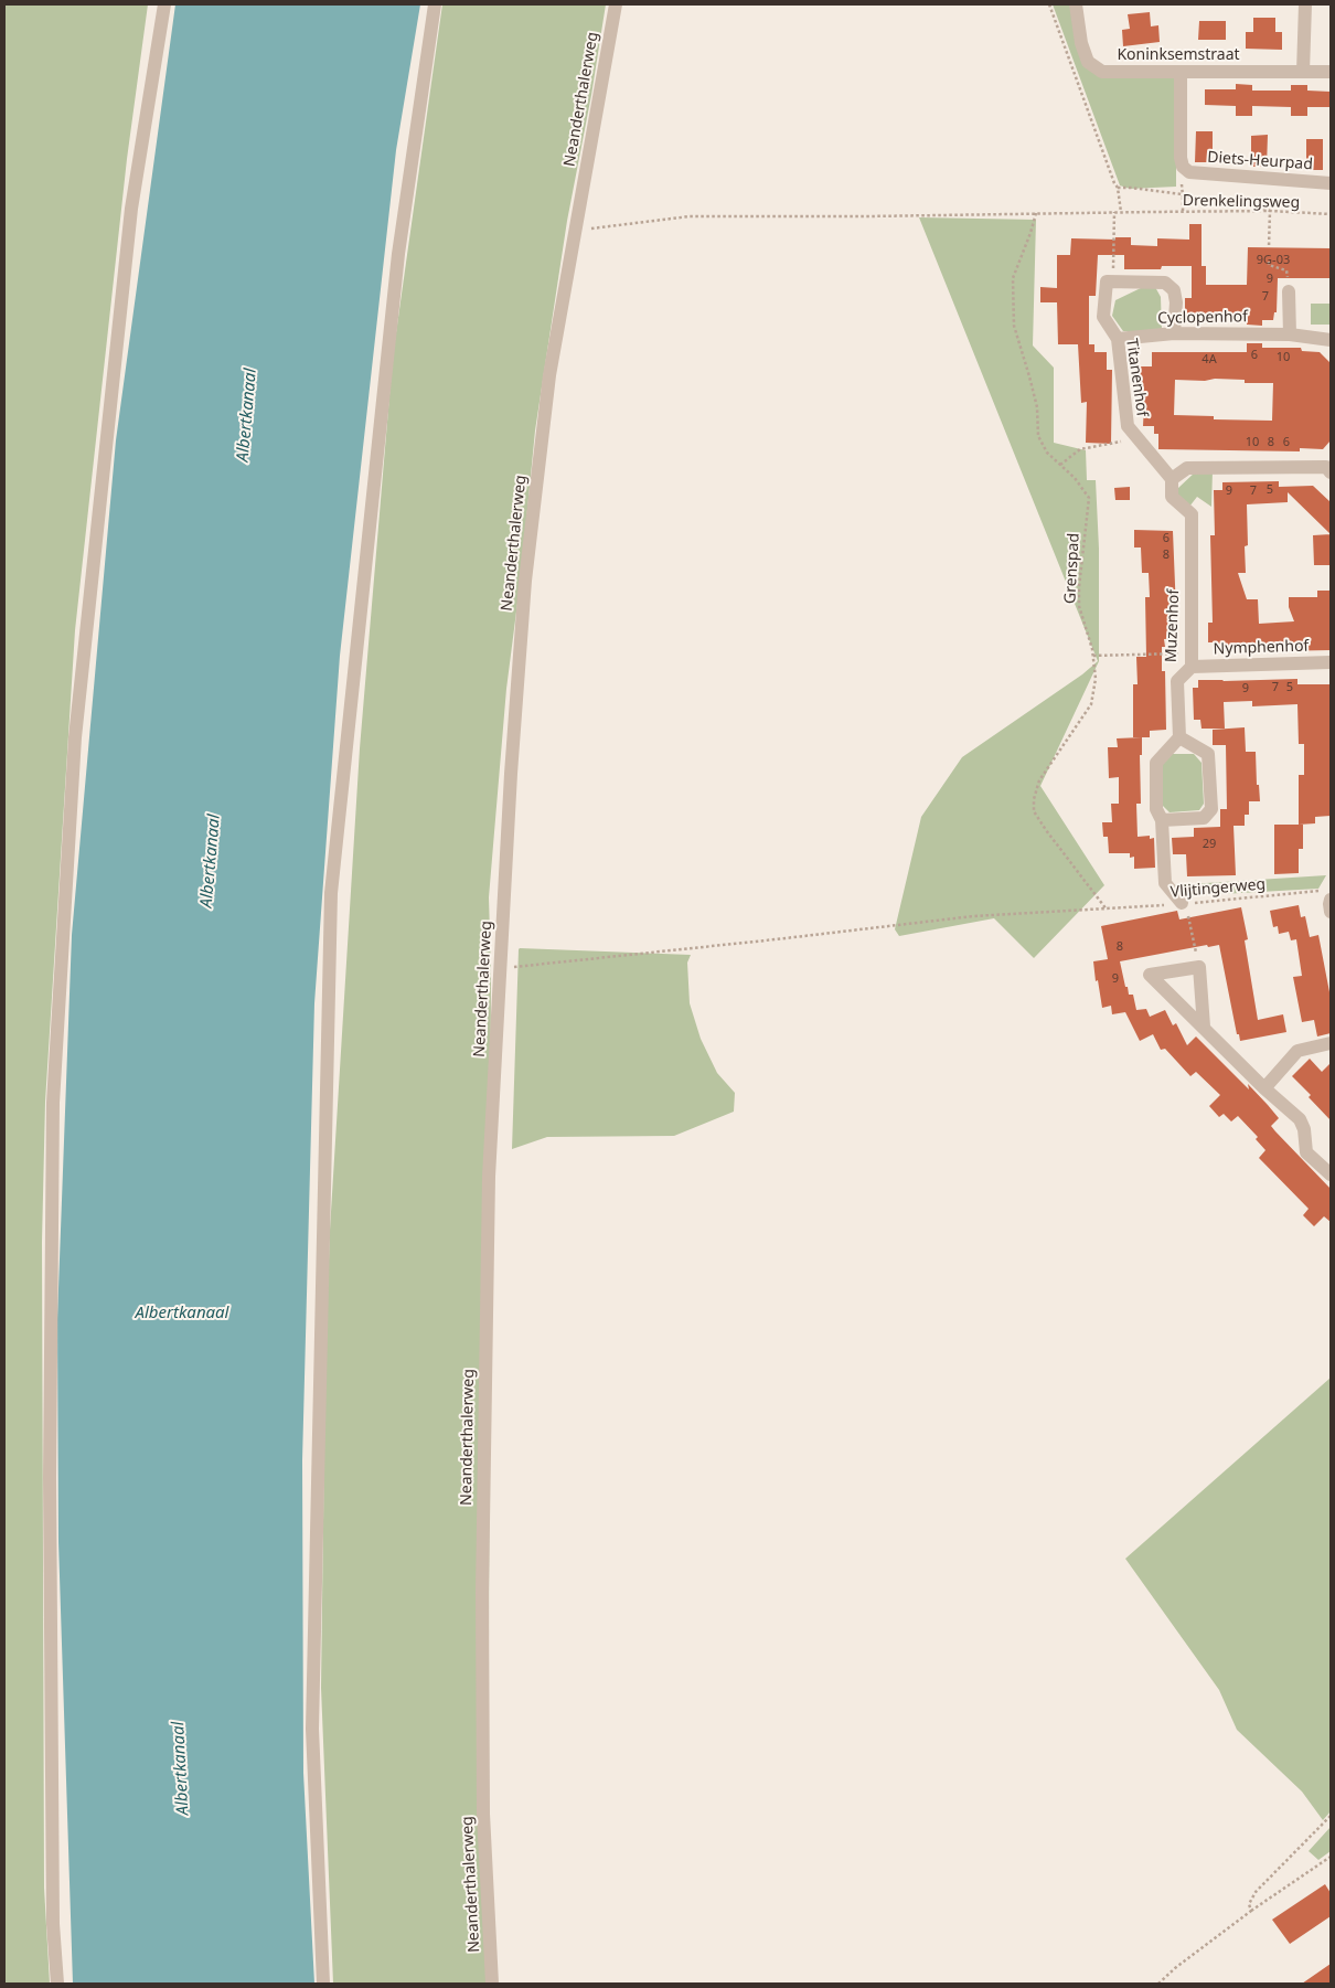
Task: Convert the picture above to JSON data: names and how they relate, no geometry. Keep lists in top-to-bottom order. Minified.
{"streets":{"street":["Koninksemstraat","Neanderthalerweg","Diets-Heurpad","Cyclopenhof","Titanenhof","Muzenhof","Nymphenhof"],"path":["Drenkelingsweg","Grenspad","Vlijtingerweg"]},"crossings":[["Neanderthalerweg","Drenkelingsweg"],["Neanderthalerweg","Vlijtingerweg"],["Drenkelingsweg","Grenspad"],["Cyclopenhof","Titanenhof"],["Titanenhof","Muzenhof"],["Grenspad","Vlijtingerweg"],["Muzenhof","Nymphenhof"]],"water":["Albertkanaal"],"house_numbers":["9G-03","9","7","6","10","4A","10","8","6","5","9","7","6","8","7","5","9","29","8","9"]}
